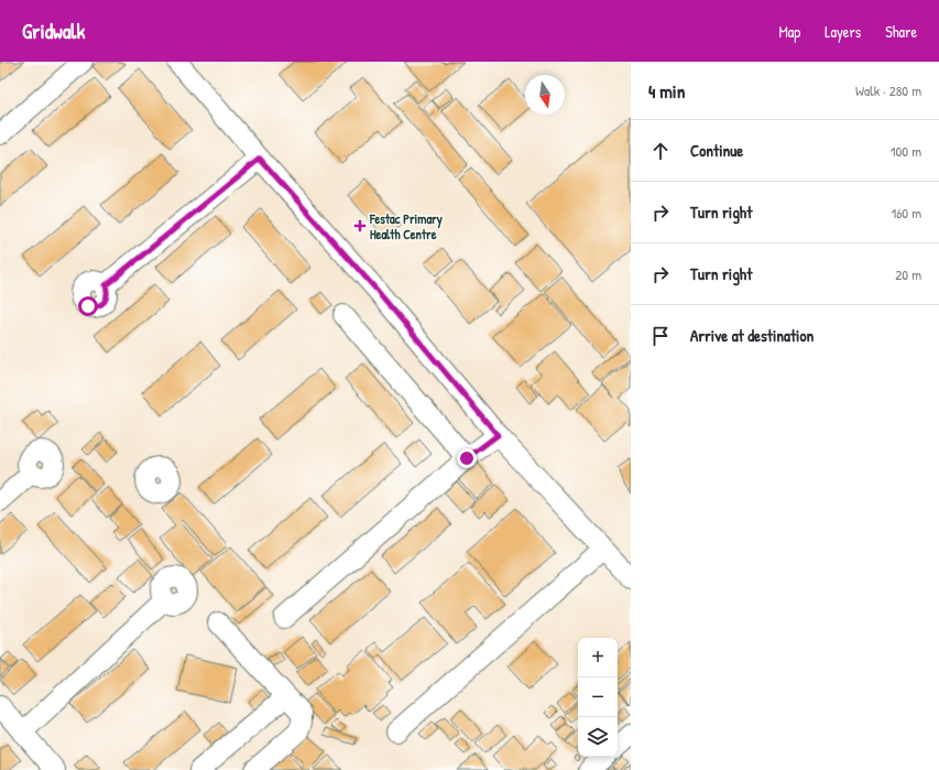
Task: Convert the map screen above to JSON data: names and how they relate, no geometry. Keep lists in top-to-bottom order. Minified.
{"places":{"health":["Festac Primary Health Centre"]},"north":"bottom","page":{"header":"Gridwalk","nav":["Map","Layers","Share"],"heading":["4 min","Walk · 280 m"],"list":[["Continue","100 m"],["Turn right","160 m"],["Turn right","20 m"],"Arrive at destination"],"map_buttons":["+","−"]}}
